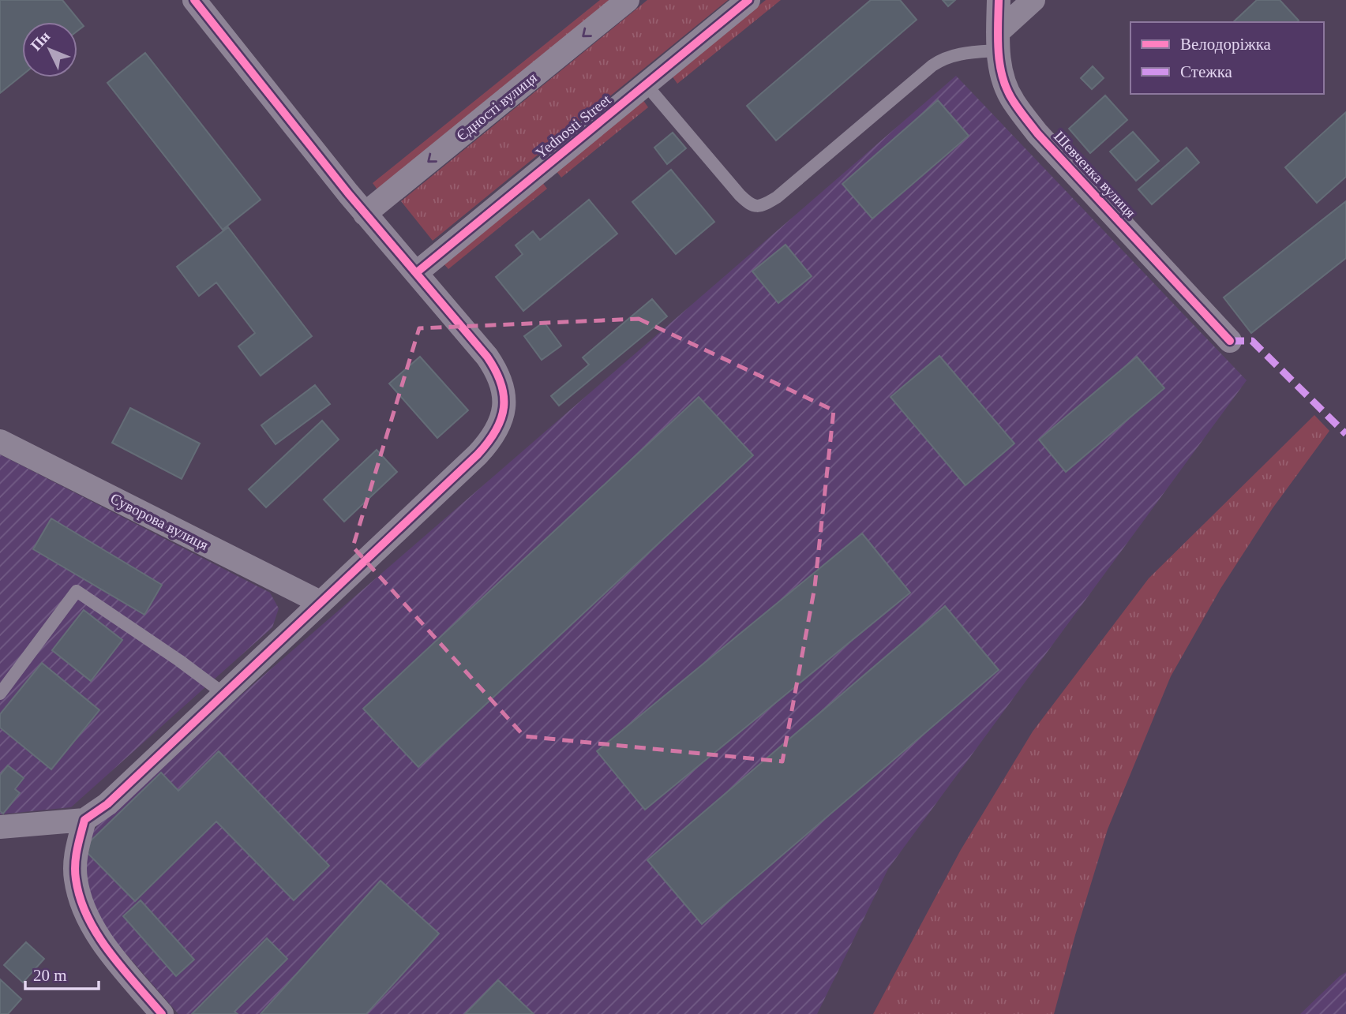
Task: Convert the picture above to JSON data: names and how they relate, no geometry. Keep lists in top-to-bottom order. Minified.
{"streets":{"street":["Єдності вулиця","Yednosti Street","Шевченка вулиця","Суворова вулиця"]},"one_way":["Єдності вулиця"],"legend":["Велодоріжка","Стежка"],"scale_bar":"20 m","north":"top left"}
